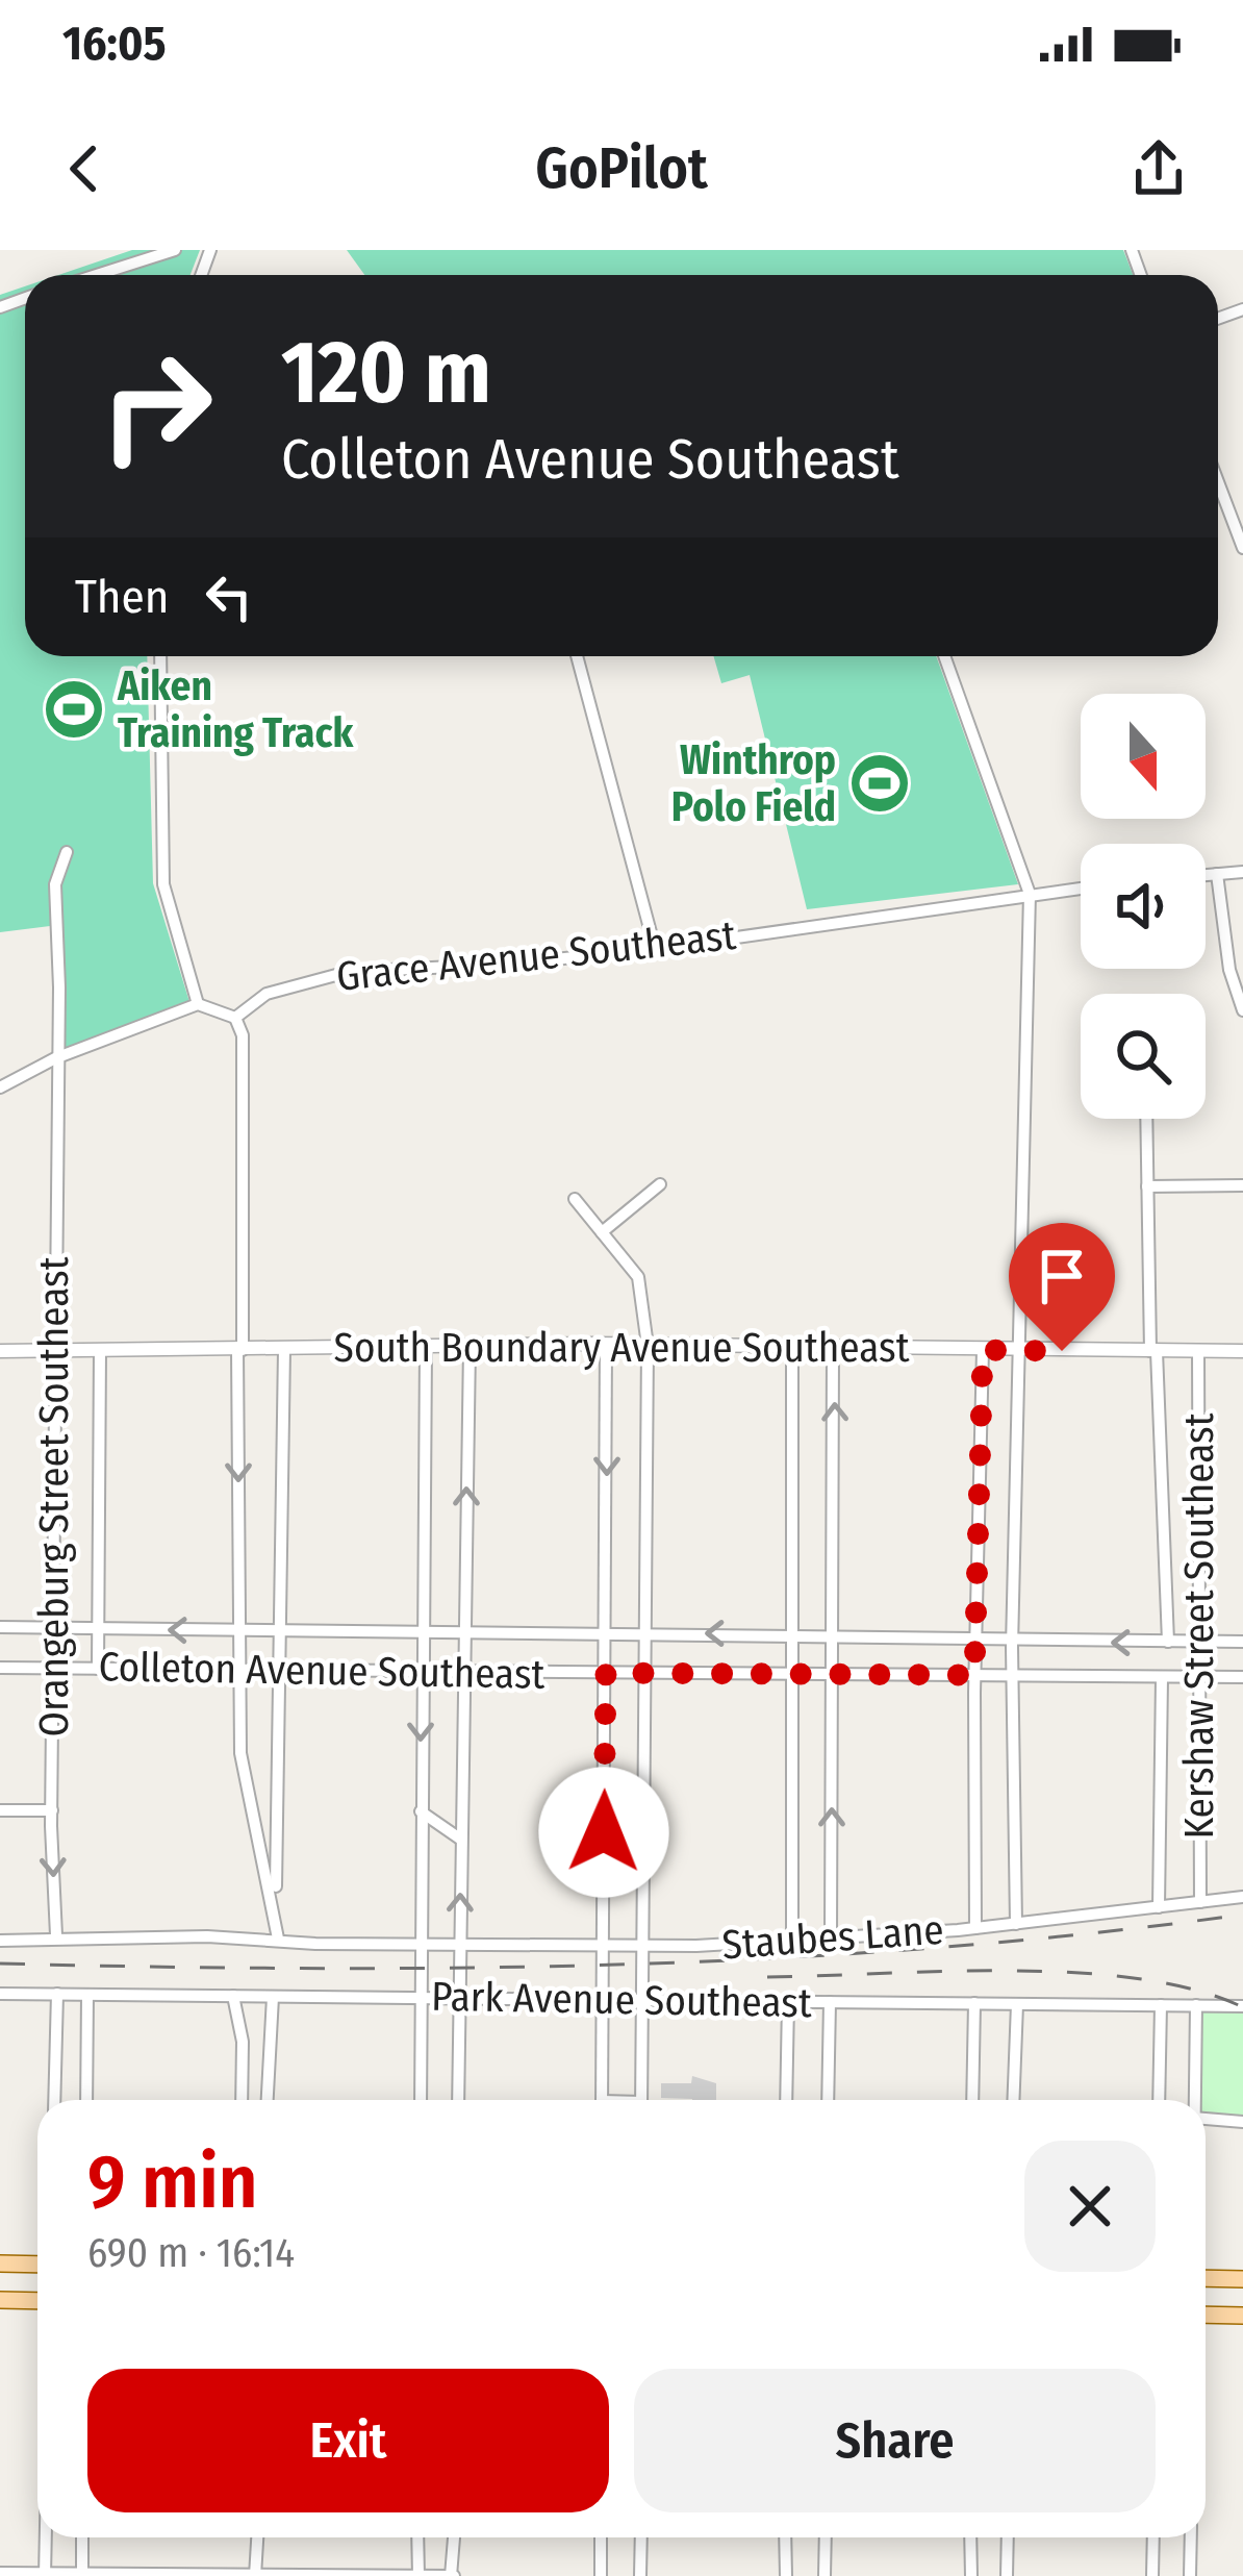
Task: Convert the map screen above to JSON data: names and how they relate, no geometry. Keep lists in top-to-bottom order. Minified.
{"streets":{"street":["Grace Avenue Southeast","South Boundary Avenue Southeast","Orangeburg Street Southeast","Kershaw Street Southeast","Colleton Avenue Southeast","Staubes Lane","Park Avenue Southeast"]},"crossings":[["South Boundary Avenue Southeast","Orangeburg Street Southeast"],["South Boundary Avenue Southeast","Kershaw Street Southeast"],["Orangeburg Street Southeast","Colleton Avenue Southeast"],["Orangeburg Street Southeast","Park Avenue Southeast"],["Kershaw Street Southeast","Colleton Avenue Southeast"],["Kershaw Street Southeast","Staubes Lane"],["Staubes Lane","Park Avenue Southeast"]],"places":{"sports":["Aiken Training Track","Winthrop Polo Field"]},"north":"bottom","page":{"status":"16:05","header":"GoPilot","turn":["120 m","Colleton Avenue Southeast"],"then":"Then","heading":["9 min","690 m · 16:14"],"buttons":["Exit","Share"]}}
